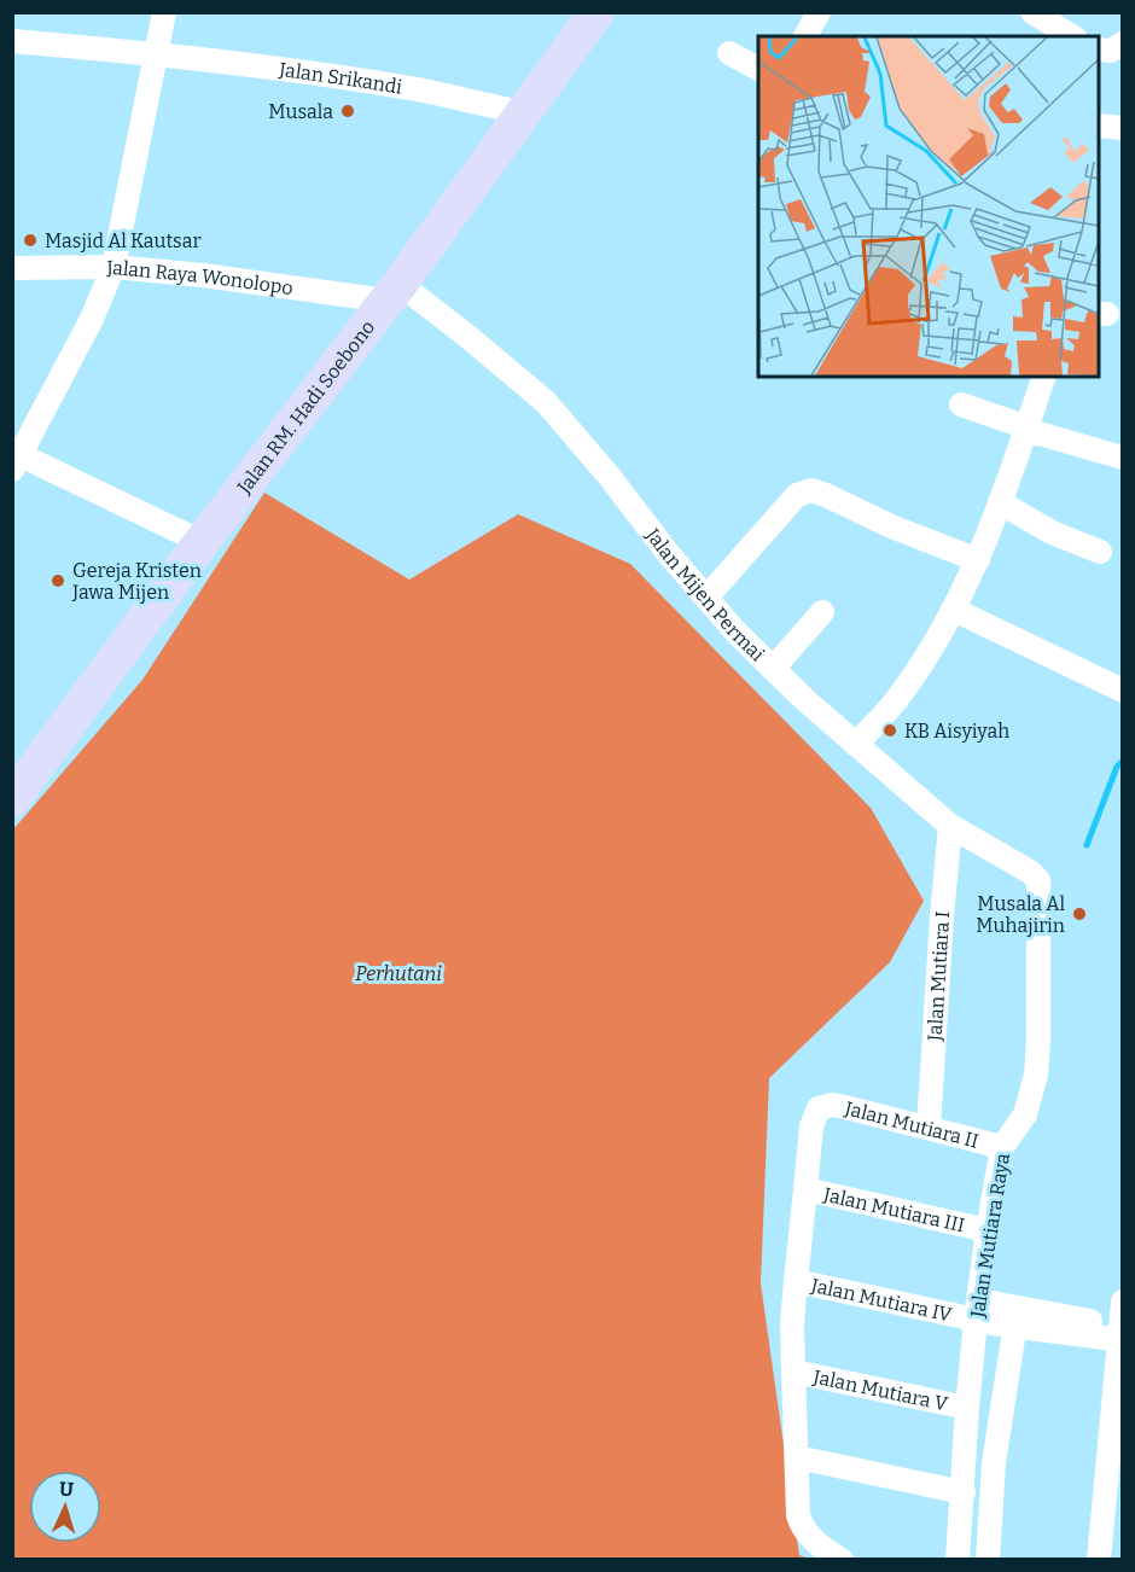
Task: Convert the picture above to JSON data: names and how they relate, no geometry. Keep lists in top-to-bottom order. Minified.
{"streets":{"main road":["Jalan RM. Hadi Soebono"],"street":["Jalan Srikandi","Jalan Raya Wonolopo","Jalan Mijen Permai","Jalan Mutiara I","Jalan Mutiara II","Jalan Mutiara III","Jalan Mutiara Raya","Jalan Mutiara IV","Jalan Mutiara V"]},"crossings":[["Jalan Srikandi","Jalan RM. Hadi Soebono"],["Jalan Raya Wonolopo","Jalan RM. Hadi Soebono"],["Jalan Raya Wonolopo","Jalan Mijen Permai"],["Jalan RM. Hadi Soebono","Jalan Mijen Permai"],["Jalan Mijen Permai","Jalan Mutiara I"],["Jalan Mijen Permai","Jalan Mutiara Raya"],["Jalan Mutiara I","Jalan Mutiara II"],["Jalan Mutiara II","Jalan Mutiara III"],["Jalan Mutiara II","Jalan Mutiara Raya"],["Jalan Mutiara III","Jalan Mutiara Raya"],["Jalan Mutiara III","Jalan Mutiara IV"],["Jalan Mutiara Raya","Jalan Mutiara IV"],["Jalan Mutiara Raya","Jalan Mutiara V"],["Jalan Mutiara IV","Jalan Mutiara V"]],"parks":["Perhutani"],"places":["Musala","Masjid Al Kautsar","Gereja Kristen Jawa Mijen","KB Aisyiyah","Musala Al Muhajirin"],"north":"top"}
